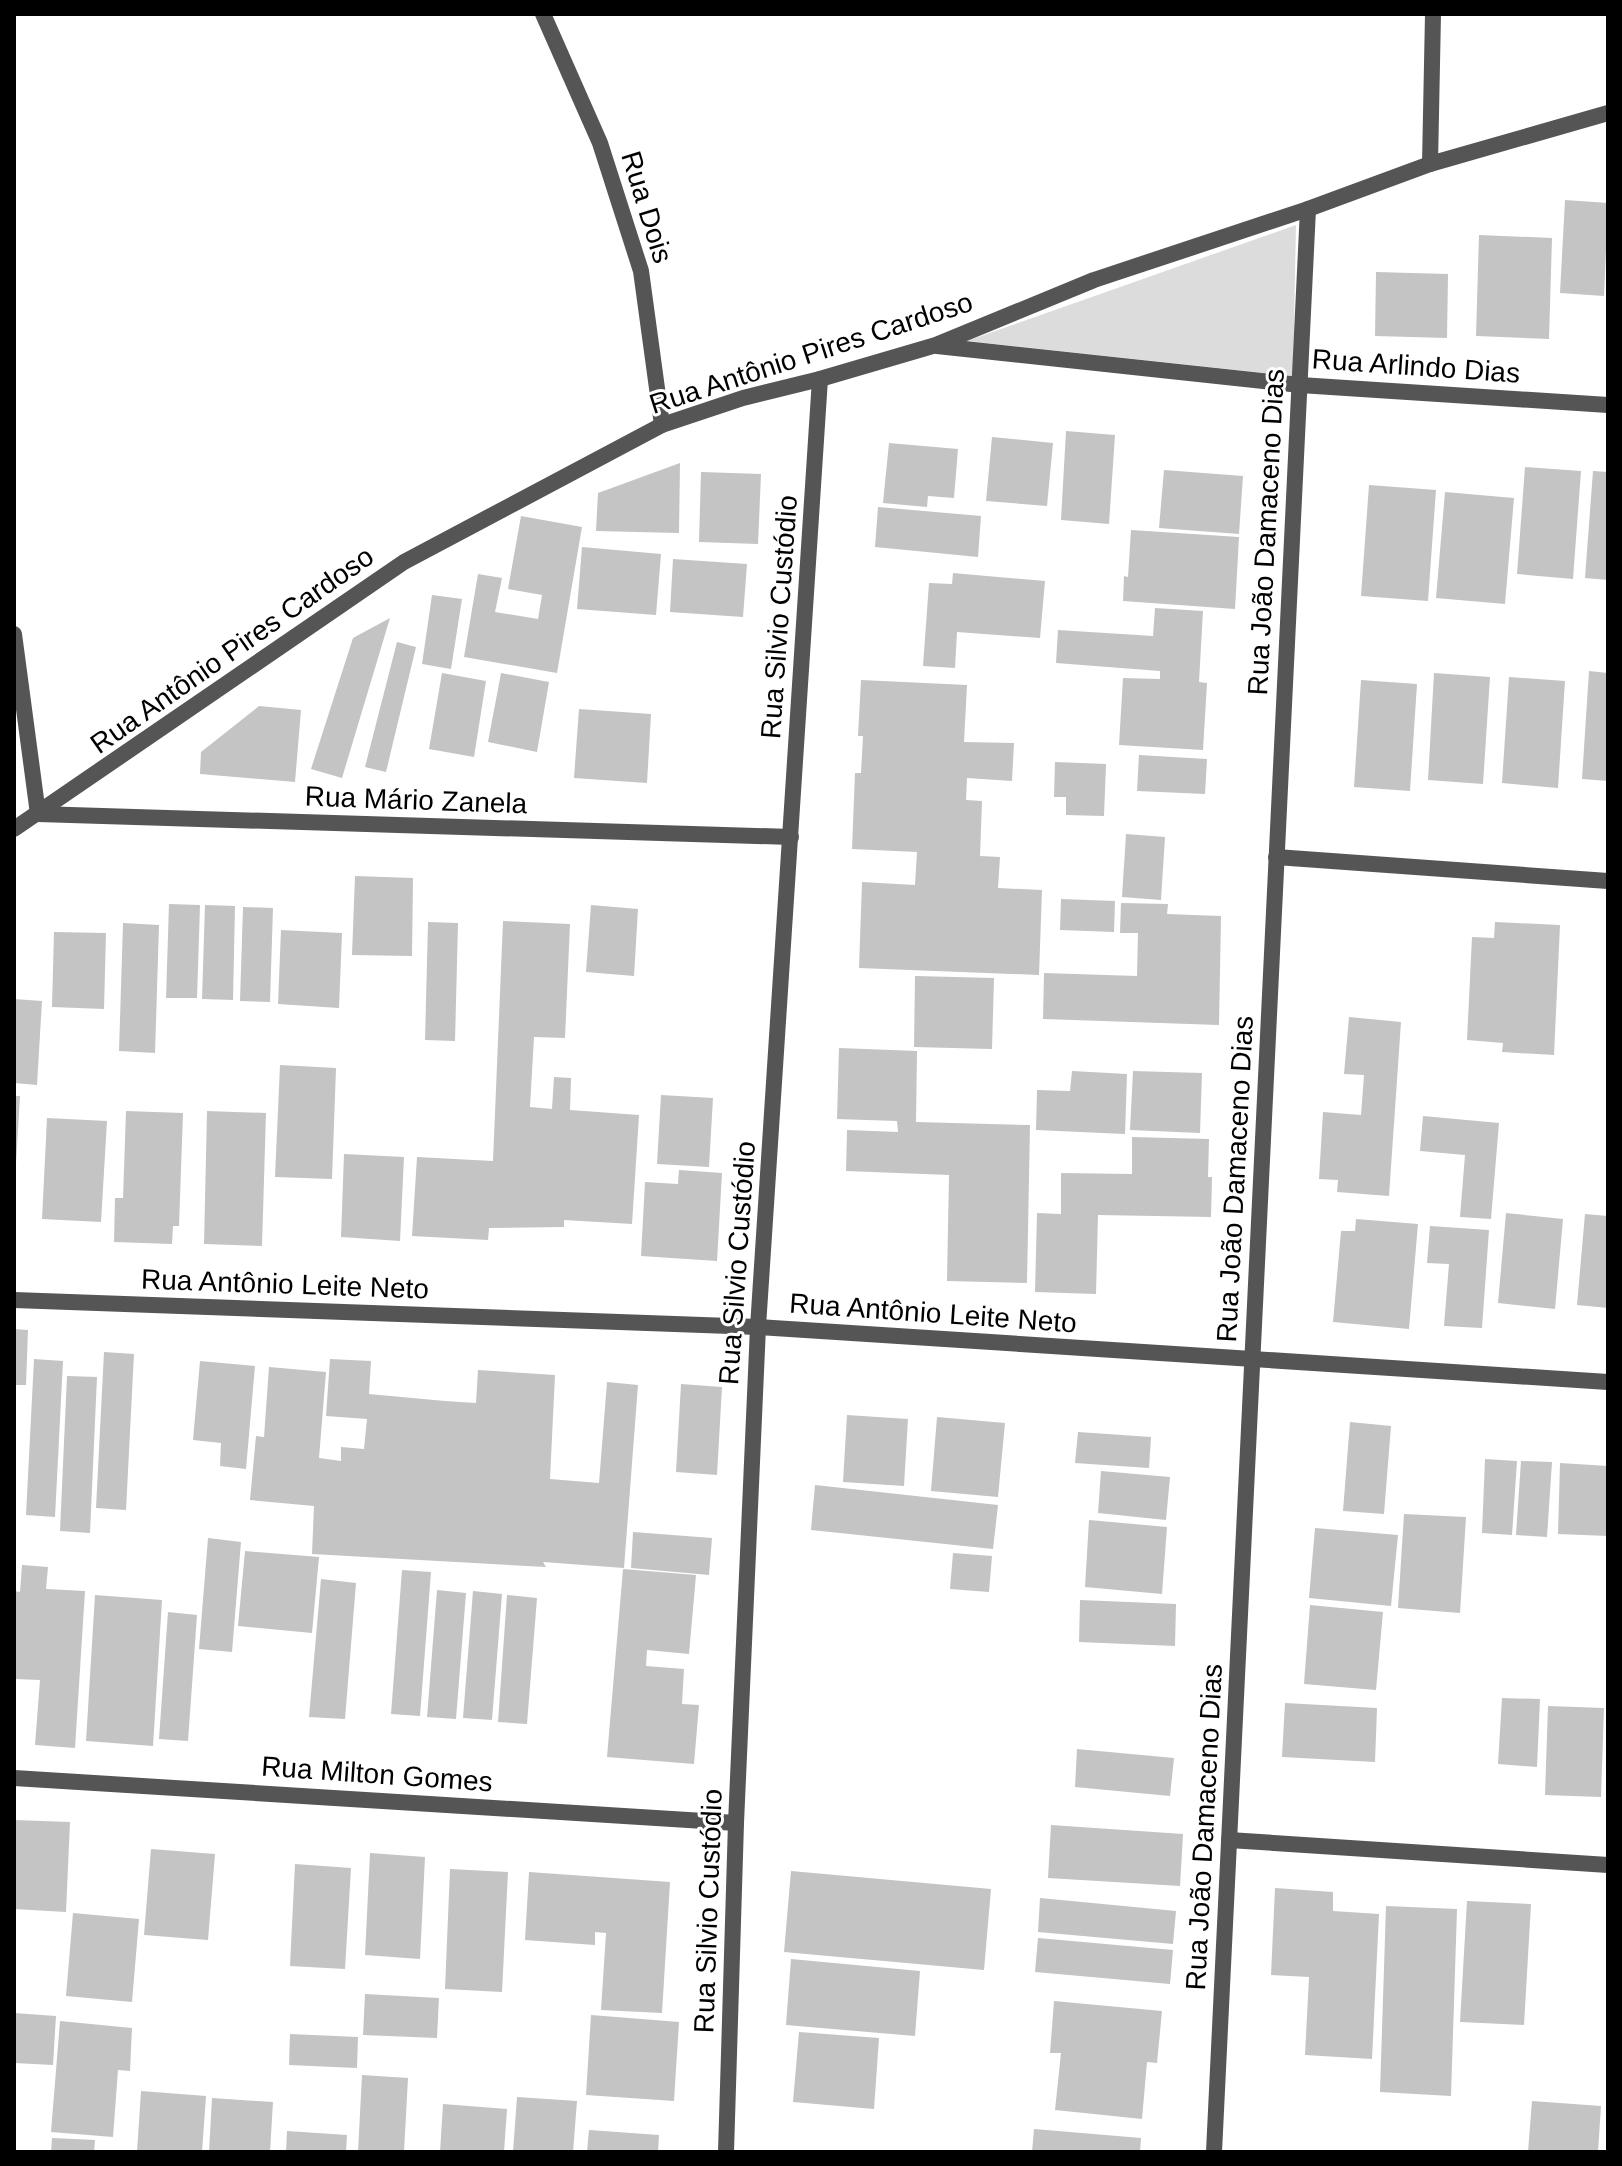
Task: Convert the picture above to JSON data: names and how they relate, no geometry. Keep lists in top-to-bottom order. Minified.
{"streets":{"street":["Rua Dois","Rua Antônio Pires Cardoso","Rua Arlindo Dias","Rua João Damaceno Dias","Rua Silvio Custódio","Rua Mário Zanela","Rua Antônio Leite Neto","Rua Milton Gomes"]},"crossings":[["Rua Dois","Rua Antônio Pires Cardoso"],["Rua Antônio Pires Cardoso","Rua Arlindo Dias"],["Rua Antônio Pires Cardoso","Rua João Damaceno Dias"],["Rua Antônio Pires Cardoso","Rua Silvio Custódio"],["Rua Antônio Pires Cardoso","Rua Mário Zanela"],["Rua Arlindo Dias","Rua João Damaceno Dias"],["Rua João Damaceno Dias","Rua Antônio Leite Neto"],["Rua Silvio Custódio","Rua Mário Zanela"],["Rua Silvio Custódio","Rua Antônio Leite Neto"],["Rua Silvio Custódio","Rua Milton Gomes"]]}
